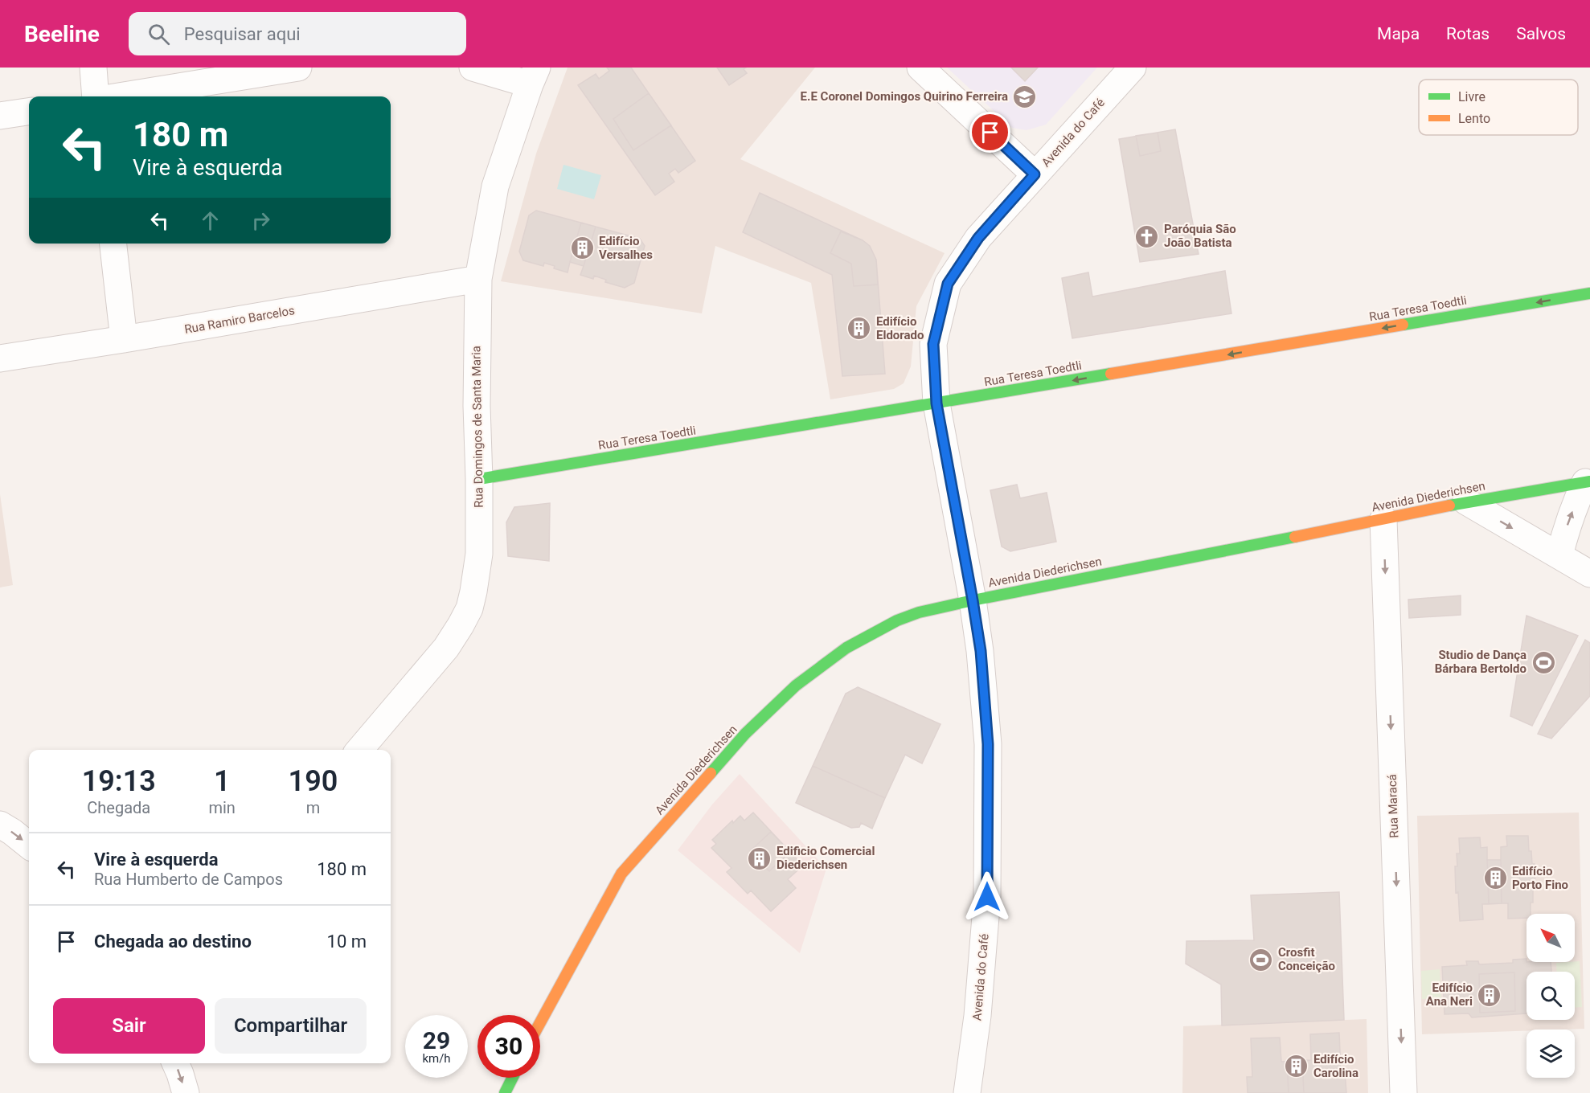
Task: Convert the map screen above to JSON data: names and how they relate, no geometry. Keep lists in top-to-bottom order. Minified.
{"streets":{"street":["Avenida do Café","Rua Teresa Toedtli","Rua Ramiro Barcelos","Rua Domingos de Santa Maria","Avenida Diederichsen","Rua Maracá"]},"crossings":[["Avenida do Café","Rua Teresa Toedtli"],["Avenida do Café","Avenida Diederichsen"],["Rua Teresa Toedtli","Rua Domingos de Santa Maria"],["Rua Ramiro Barcelos","Rua Domingos de Santa Maria"],["Avenida Diederichsen","Rua Maracá"]],"one_way":["Rua Teresa Toedtli","Rua Maracá"],"places":{"school or university":["E.E Coronel Domingos Quirino Ferreira"],"church":["Paróquia São João Batista"],"building":["Edifício Versalhes","Edifício Eldorado","Edificio Comercial Diederichsen","Edifício Porto Fino","Edifício Ana Neri","Edifício Carolina"],"sports":["Studio de Dança Bárbara Bertoldo","Crosfit Conceição"]},"legend":["Livre","Lento"],"north":"top left","page":{"header":"Beeline","search":"Pesquisar aqui","nav":["Mapa","Rotas","Salvos"],"turn":["180 m","Vire à esquerda"],"eta":["19:13","Chegada","1","min","190","m"],"list":[{"name":"Vire à esquerda","note":"Rua Humberto de Campos","value":"180 m"},{"name":"Chegada ao destino","value":"10 m"}],"buttons":["Sair","Compartilhar"],"speed":"29 km/h","limit":"30"}}
